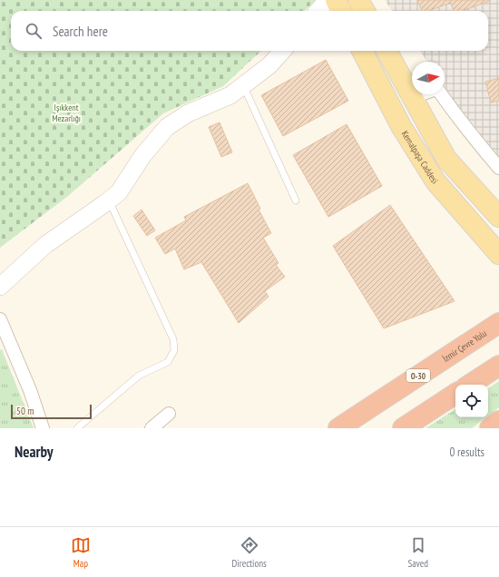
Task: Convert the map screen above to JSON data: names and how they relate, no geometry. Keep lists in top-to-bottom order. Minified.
{"streets":{"highway":["İzmir Çevre Yolu","O-30"],"main road":["Kemalpaşa Caddesi"]},"parks":["Işıkkent Mezarlığı"],"scale_bar":"50 m","north":"right","page":{"search":"Search here","scale":"50 m","heading":["Nearby","0 results"],"nav":["Map","Directions","Saved"]}}
